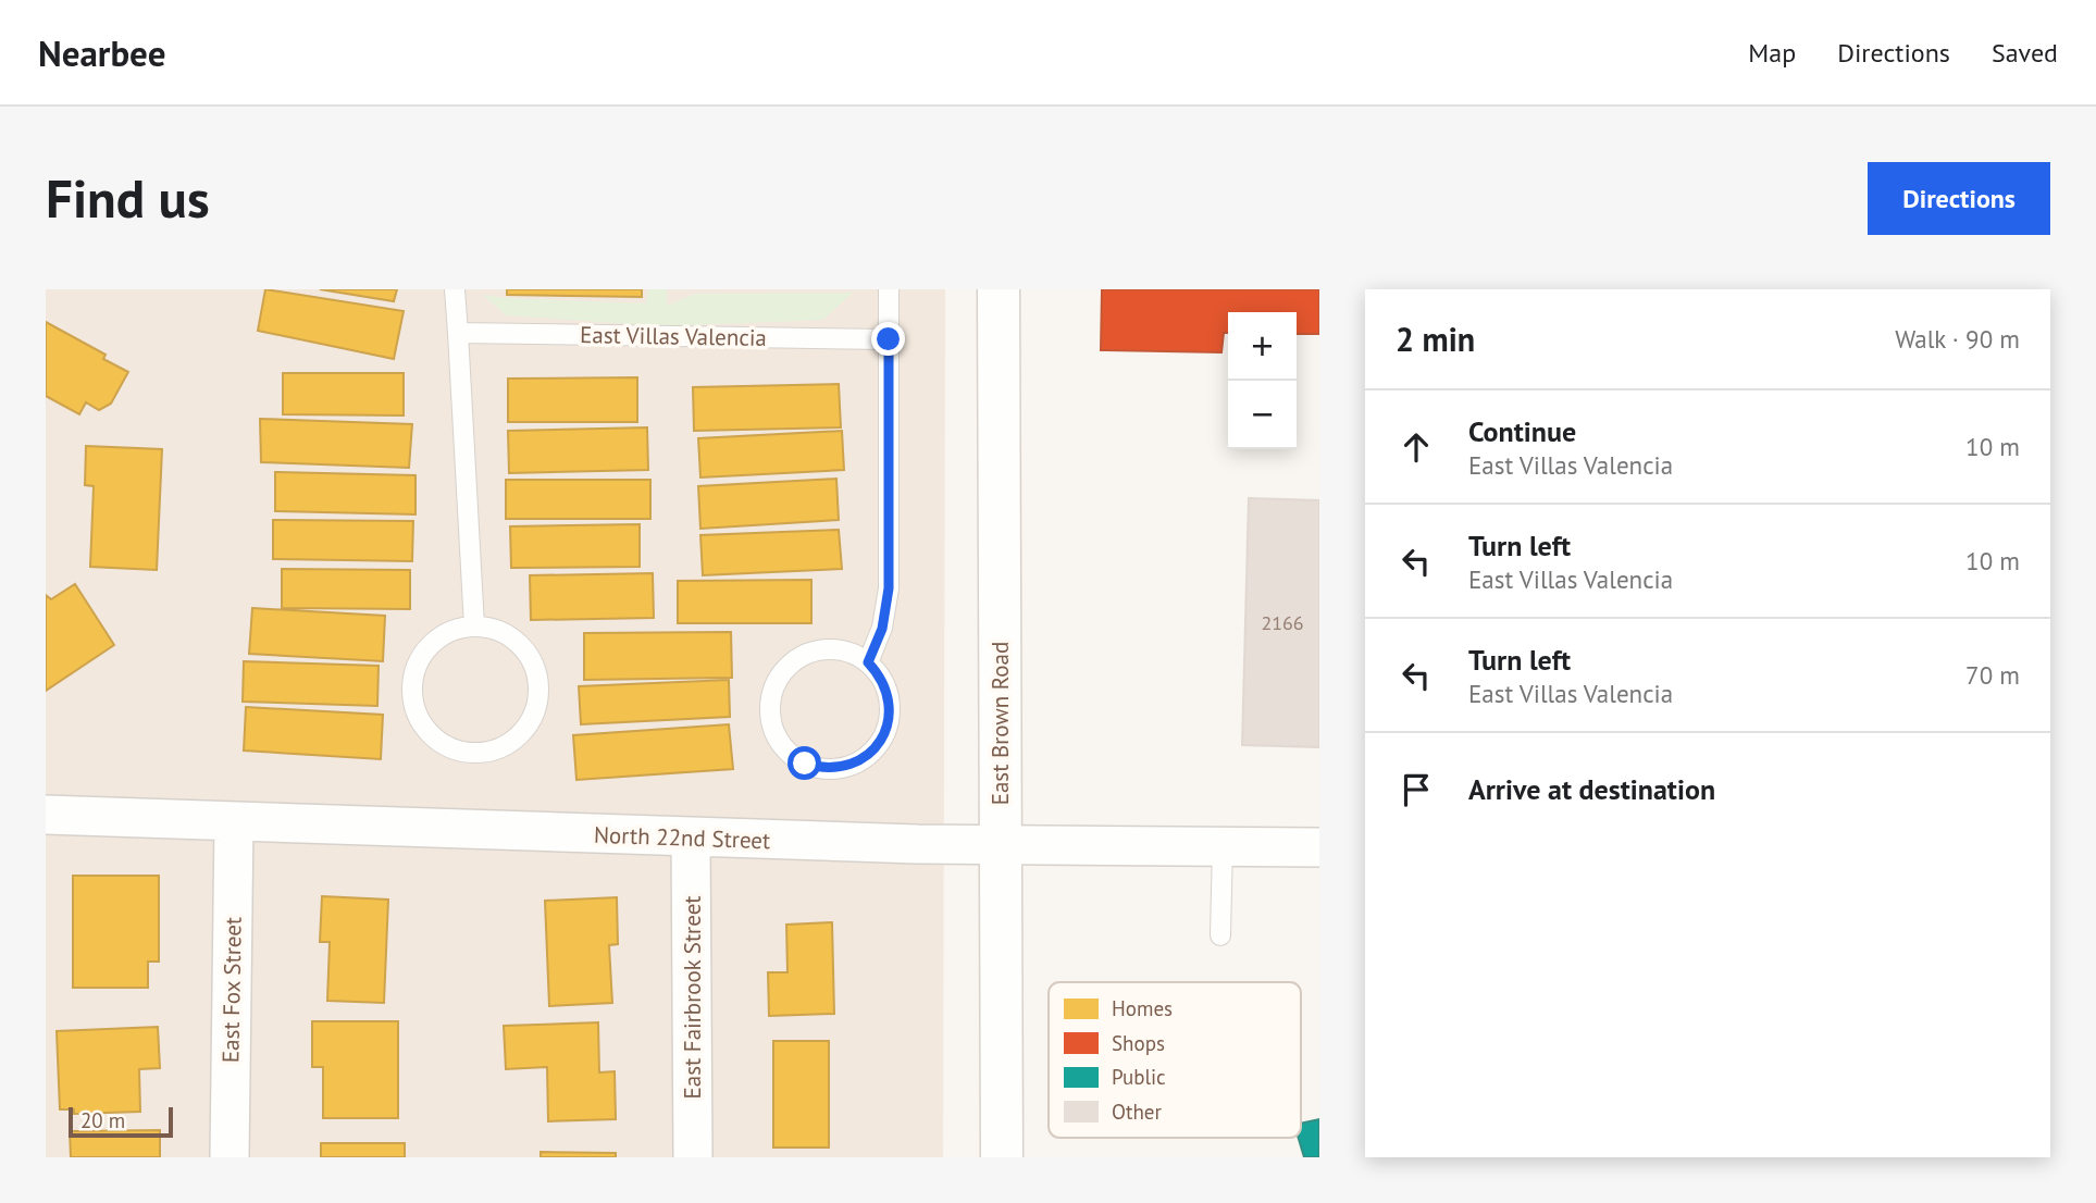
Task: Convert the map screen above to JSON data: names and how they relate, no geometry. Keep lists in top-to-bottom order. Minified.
{"streets":{"main road":["East Brown Road"],"street":["North 22nd Street","East Fox Street","East Fairbrook Street"],"lane":["East Villas Valencia"]},"crossings":[["East Brown Road","North 22nd Street"],["North 22nd Street","East Fox Street"],["North 22nd Street","East Fairbrook Street"]],"house_numbers":["2166"],"legend":["Homes","Shops","Public","Other"],"scale_bar":"20 m","page":{"header":"Nearbee","nav":["Map","Directions","Saved"],"buttons":"Directions","title":"Find us","heading":["2 min","Walk · 90 m"],"map_buttons":["+","−"],"list":[["Continue","East Villas Valencia","10 m"],["Turn left","East Villas Valencia","10 m"],["Turn left","East Villas Valencia","70 m"],"Arrive at destination"],"scale":"20 m"}}
